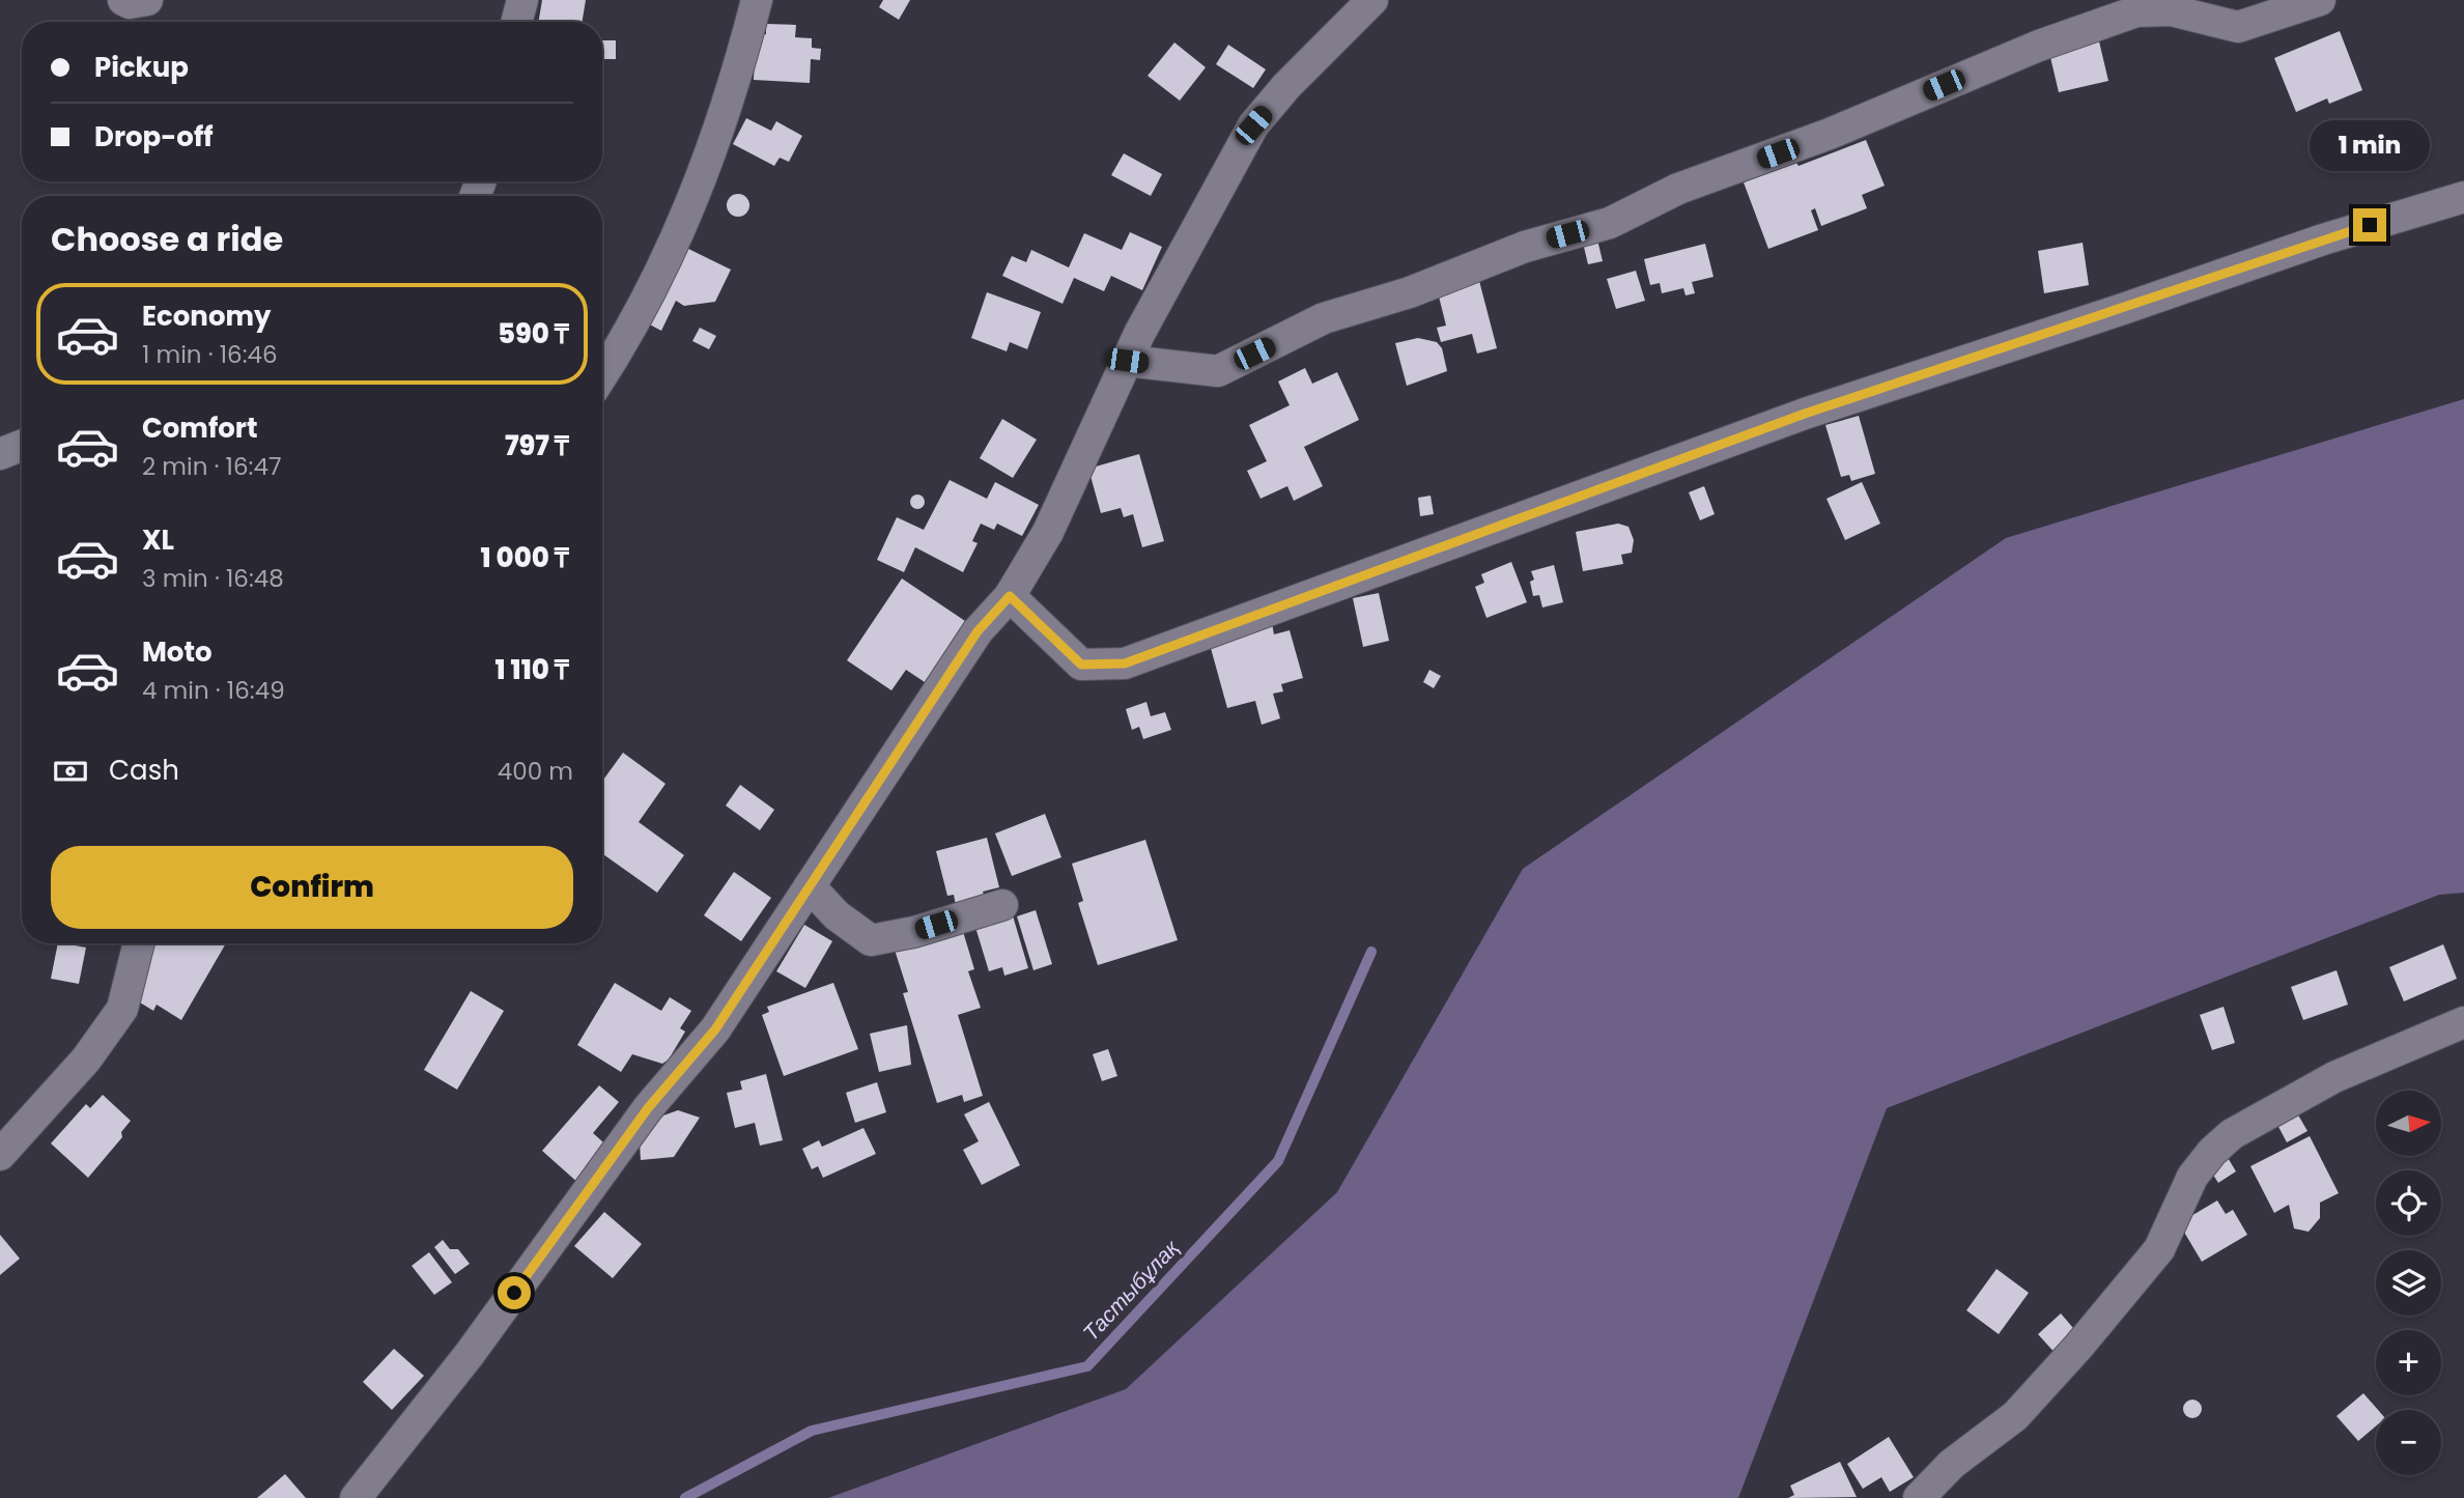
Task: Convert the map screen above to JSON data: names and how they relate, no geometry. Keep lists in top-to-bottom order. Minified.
{"water":["Тастыбұлақ"],"north":"right","page":{"banner":["Pickup","Drop-off"],"bubble":"1 min","heading":"Choose a ride","list":[{"name":"Economy","note":"1 min · 16:46","value":"590 ₸"},{"name":"Comfort","note":"2 min · 16:47","value":"797 ₸"},{"name":"XL","note":"3 min · 16:48","value":"1 000 ₸"},{"name":"Moto","note":"4 min · 16:49","value":"1 110 ₸"}],"pay":["Cash","400 m"],"buttons":"Confirm","map_buttons":["+","−"]}}
